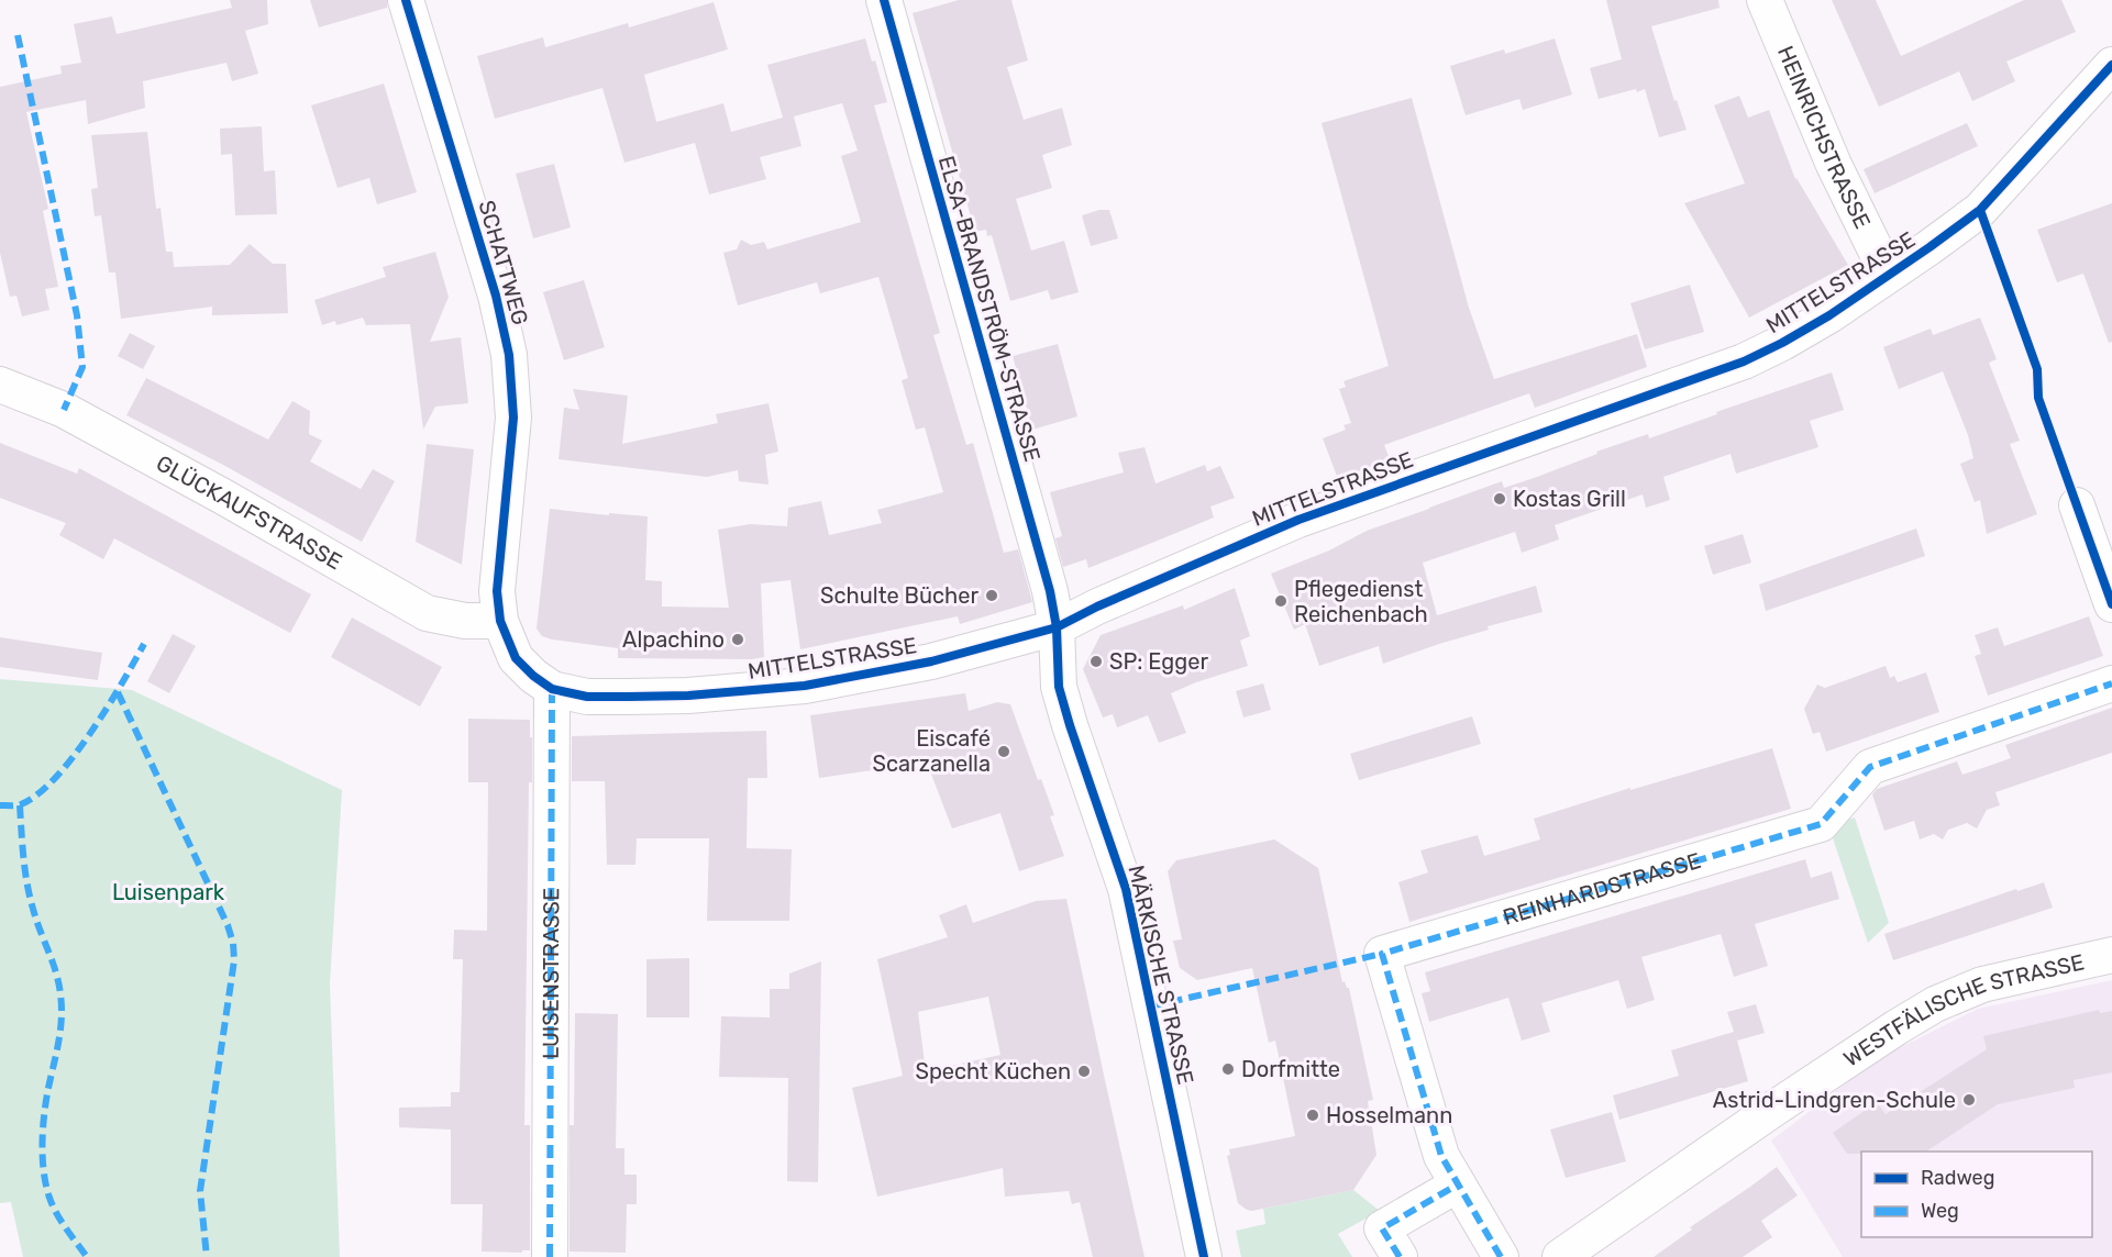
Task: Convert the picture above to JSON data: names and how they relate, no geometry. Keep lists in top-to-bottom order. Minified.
{"streets":{"street":["HEINRICHSTRASSE","SCHATTWEG","MITTELSTRASSE","ELSA-BRANDSTRÖM-STRASSE","GLÜCKAUFSTRASSE","REINHARDSTRASSE","LUISENSTRASSE","MÄRKISCHE STRASSE","WESTFÄLISCHE STRASSE"]},"crossings":[["HEINRICHSTRASSE","MITTELSTRASSE"],["SCHATTWEG","MITTELSTRASSE"],["SCHATTWEG","GLÜCKAUFSTRASSE"],["MITTELSTRASSE","ELSA-BRANDSTRÖM-STRASSE"],["MITTELSTRASSE","GLÜCKAUFSTRASSE"],["MITTELSTRASSE","LUISENSTRASSE"],["MITTELSTRASSE","MÄRKISCHE STRASSE"],["ELSA-BRANDSTRÖM-STRASSE","MÄRKISCHE STRASSE"]],"parks":["Luisenpark"],"places":["Kostas Grill","Schulte Bücher","Pflegedienst Reichenbach","Alpachino","SP: Egger","Eiscafé Scarzanella","Dorfmitte","Specht Küchen","Astrid-Lindgren-Schule","Hosselmann"],"legend":["Radweg","Weg"]}
